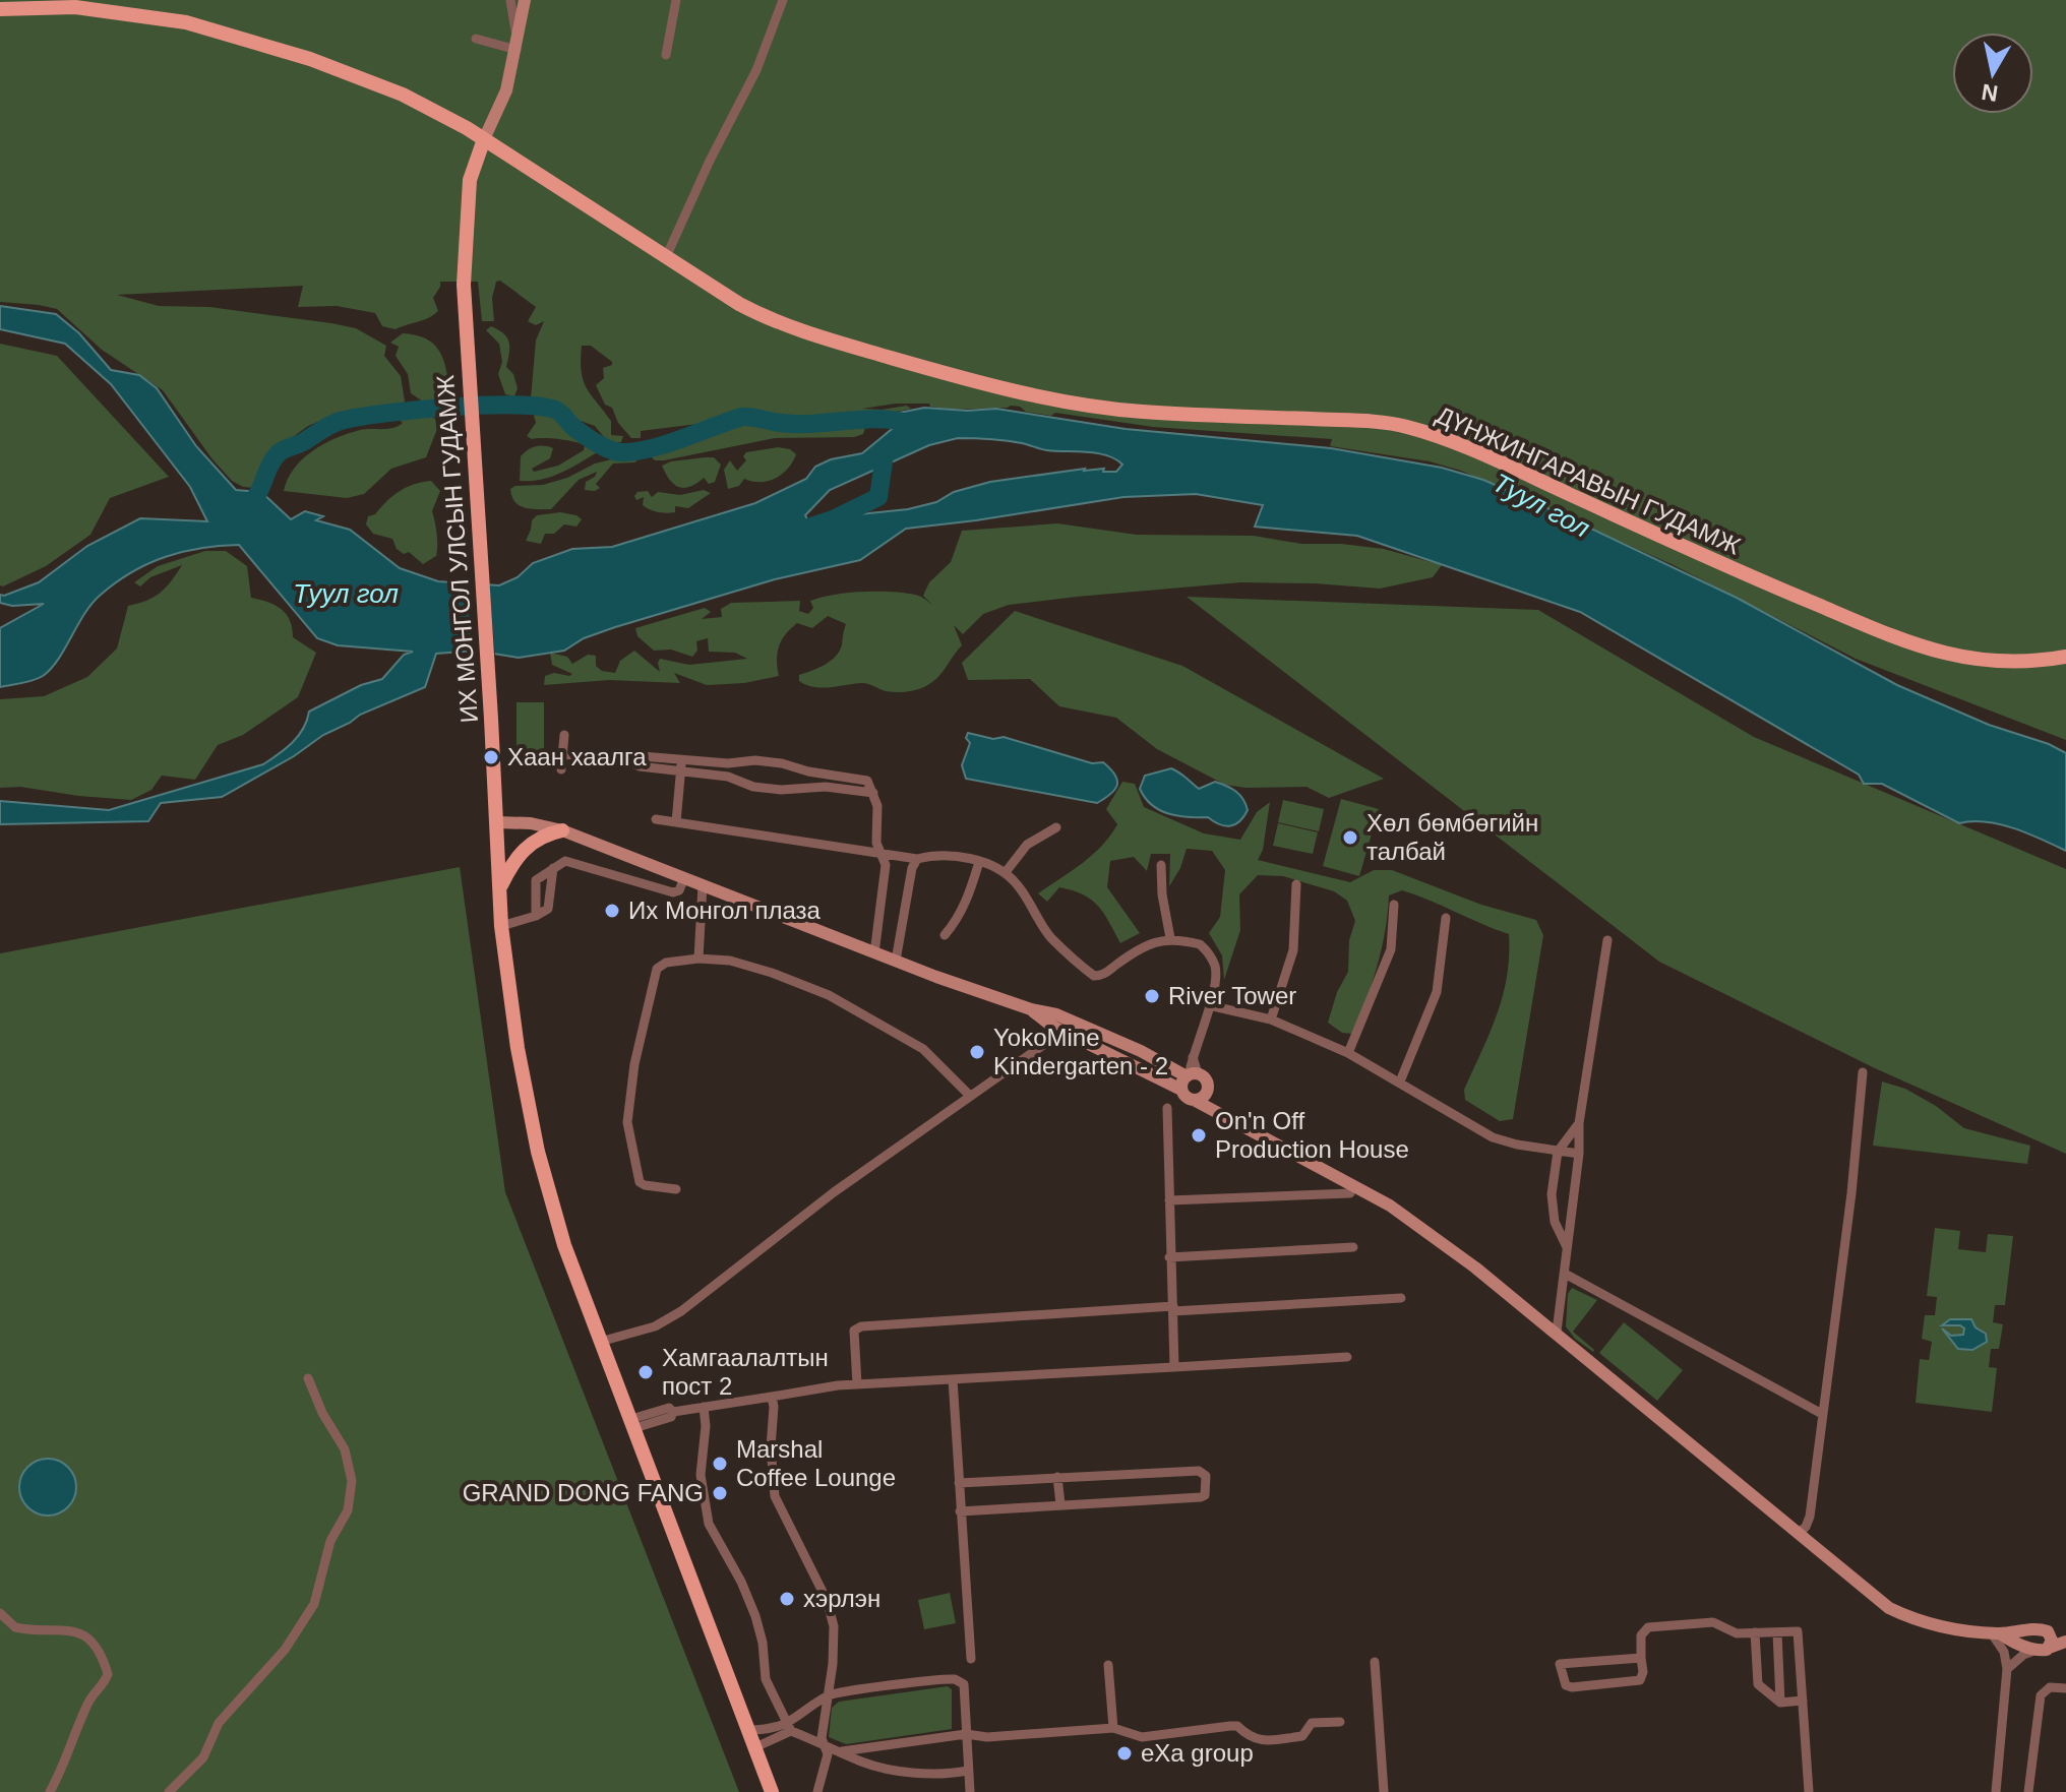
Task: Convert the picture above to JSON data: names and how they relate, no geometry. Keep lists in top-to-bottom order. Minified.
{"streets":{"main road":["ДҮНЖИНГАРАВЫН ГУДАМЖ","ИХ МОНГОЛ УЛСЫН ГУДАМЖ"]},"crossings":[["ДҮНЖИНГАРАВЫН ГУДАМЖ","ИХ МОНГОЛ УЛСЫН ГУДАМЖ"]],"water":["Туул гол"],"places":["Хаан хаалга","Хөл бөмбөгийн талбай","Их Монгол плаза","River Tower","YokoMine Kindergarten - 2","On'n Off Production House","Хамгаалалтын пост 2","Marshal Coffee Lounge","GRAND DONG FANG","хэрлэн","eXa group"],"north":"bottom"}
